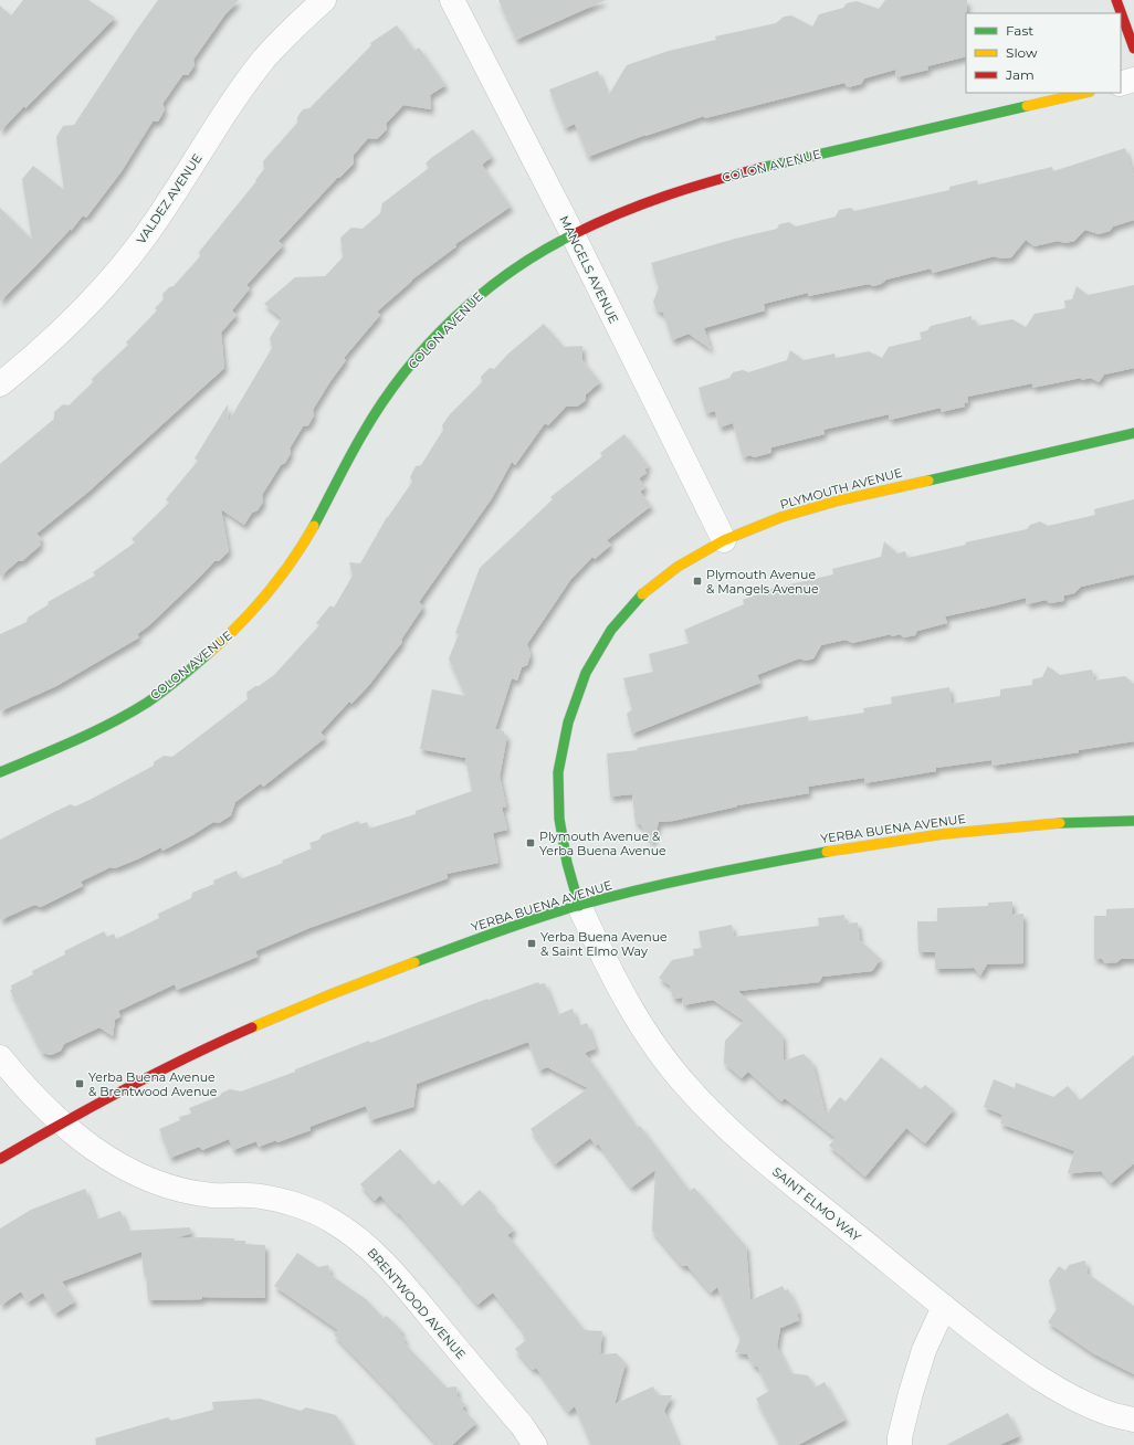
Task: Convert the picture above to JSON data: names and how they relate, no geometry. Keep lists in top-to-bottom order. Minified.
{"streets":{"street":["COLON AVENUE","VALDEZ AVENUE","MANGELS AVENUE","PLYMOUTH AVENUE","YERBA BUENA AVENUE","SAINT ELMO WAY","BRENTWOOD AVENUE"]},"crossings":[["COLON AVENUE","MANGELS AVENUE"],["MANGELS AVENUE","PLYMOUTH AVENUE"],["PLYMOUTH AVENUE","YERBA BUENA AVENUE"],["PLYMOUTH AVENUE","SAINT ELMO WAY"],["YERBA BUENA AVENUE","SAINT ELMO WAY"],["YERBA BUENA AVENUE","BRENTWOOD AVENUE"]],"places":{"transit":["Plymouth Avenue & Mangels Avenue","Plymouth Avenue & Yerba Buena Avenue","Yerba Buena Avenue & Saint Elmo Way","Yerba Buena Avenue & Brentwood Avenue"]},"legend":["Fast","Slow","Jam"]}
